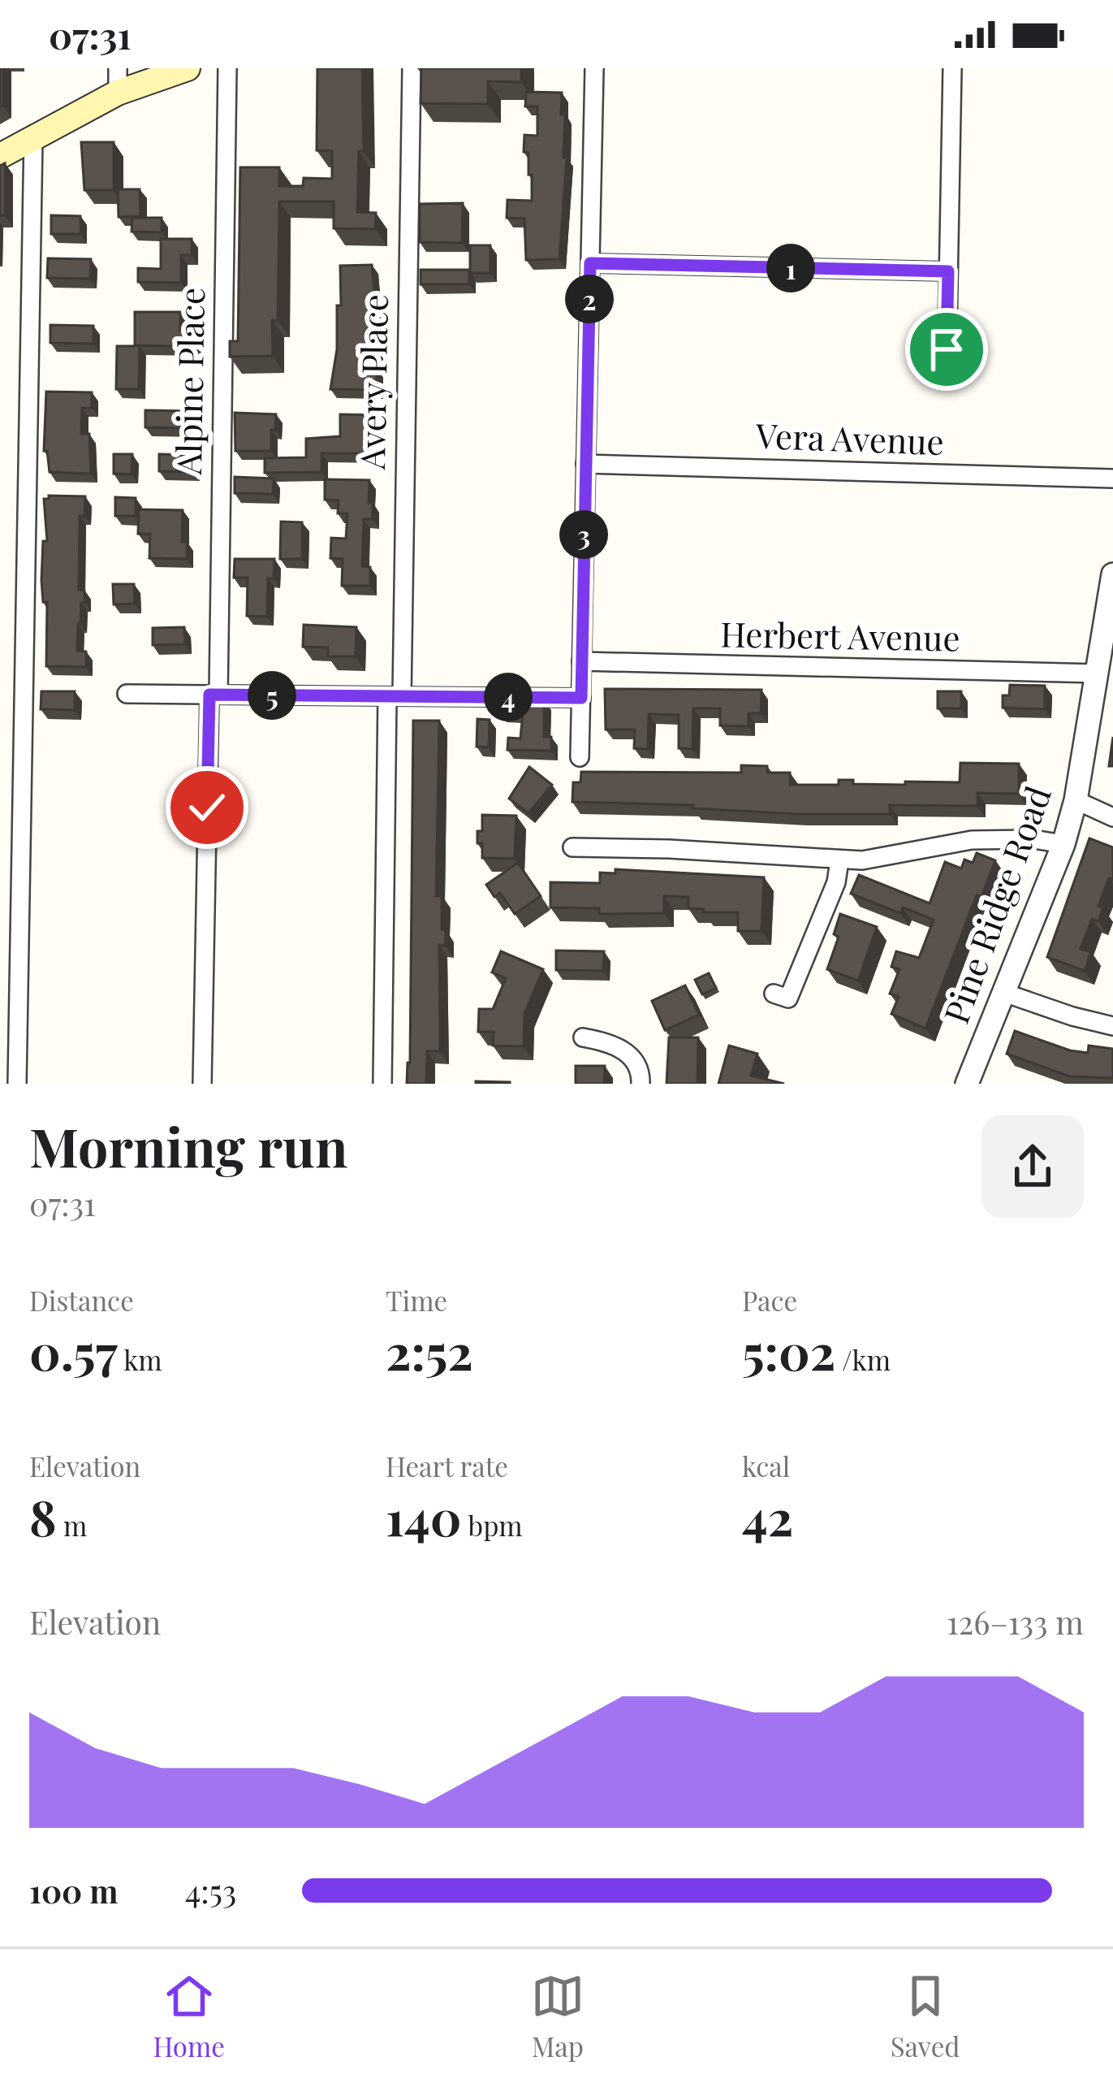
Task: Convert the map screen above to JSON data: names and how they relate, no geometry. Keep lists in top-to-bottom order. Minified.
{"streets":{"street":["Alpine Place","Avery Place","Vera Avenue","Herbert Avenue","Pine Ridge Road"]},"crossings":[["Herbert Avenue","Pine Ridge Road"]],"page":{"status":"07:31","pins":["1","2","3","5","4"],"heading":["Morning run","07:31"],"stats":[["Distance","0.57 km"],["Time","2:52"],["Pace","5:02 /km"],["Elevation","8 m"],["Heart rate","140 bpm"],["kcal","42"]],"chart":["Elevation","126–133 m"],"list":[{"name":"100 m","note":"4:53"}],"tabs":["Home","Map","Saved"]}}
